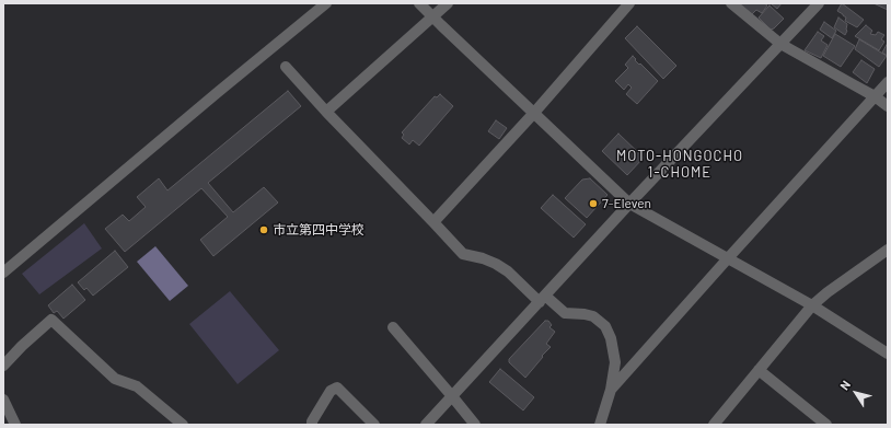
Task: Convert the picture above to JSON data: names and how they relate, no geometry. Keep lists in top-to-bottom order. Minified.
{"districts":["MOTO-HONGOCHO 1-CHOME"],"places":["7-Eleven","市立第四中学校"],"north":"top left"}
